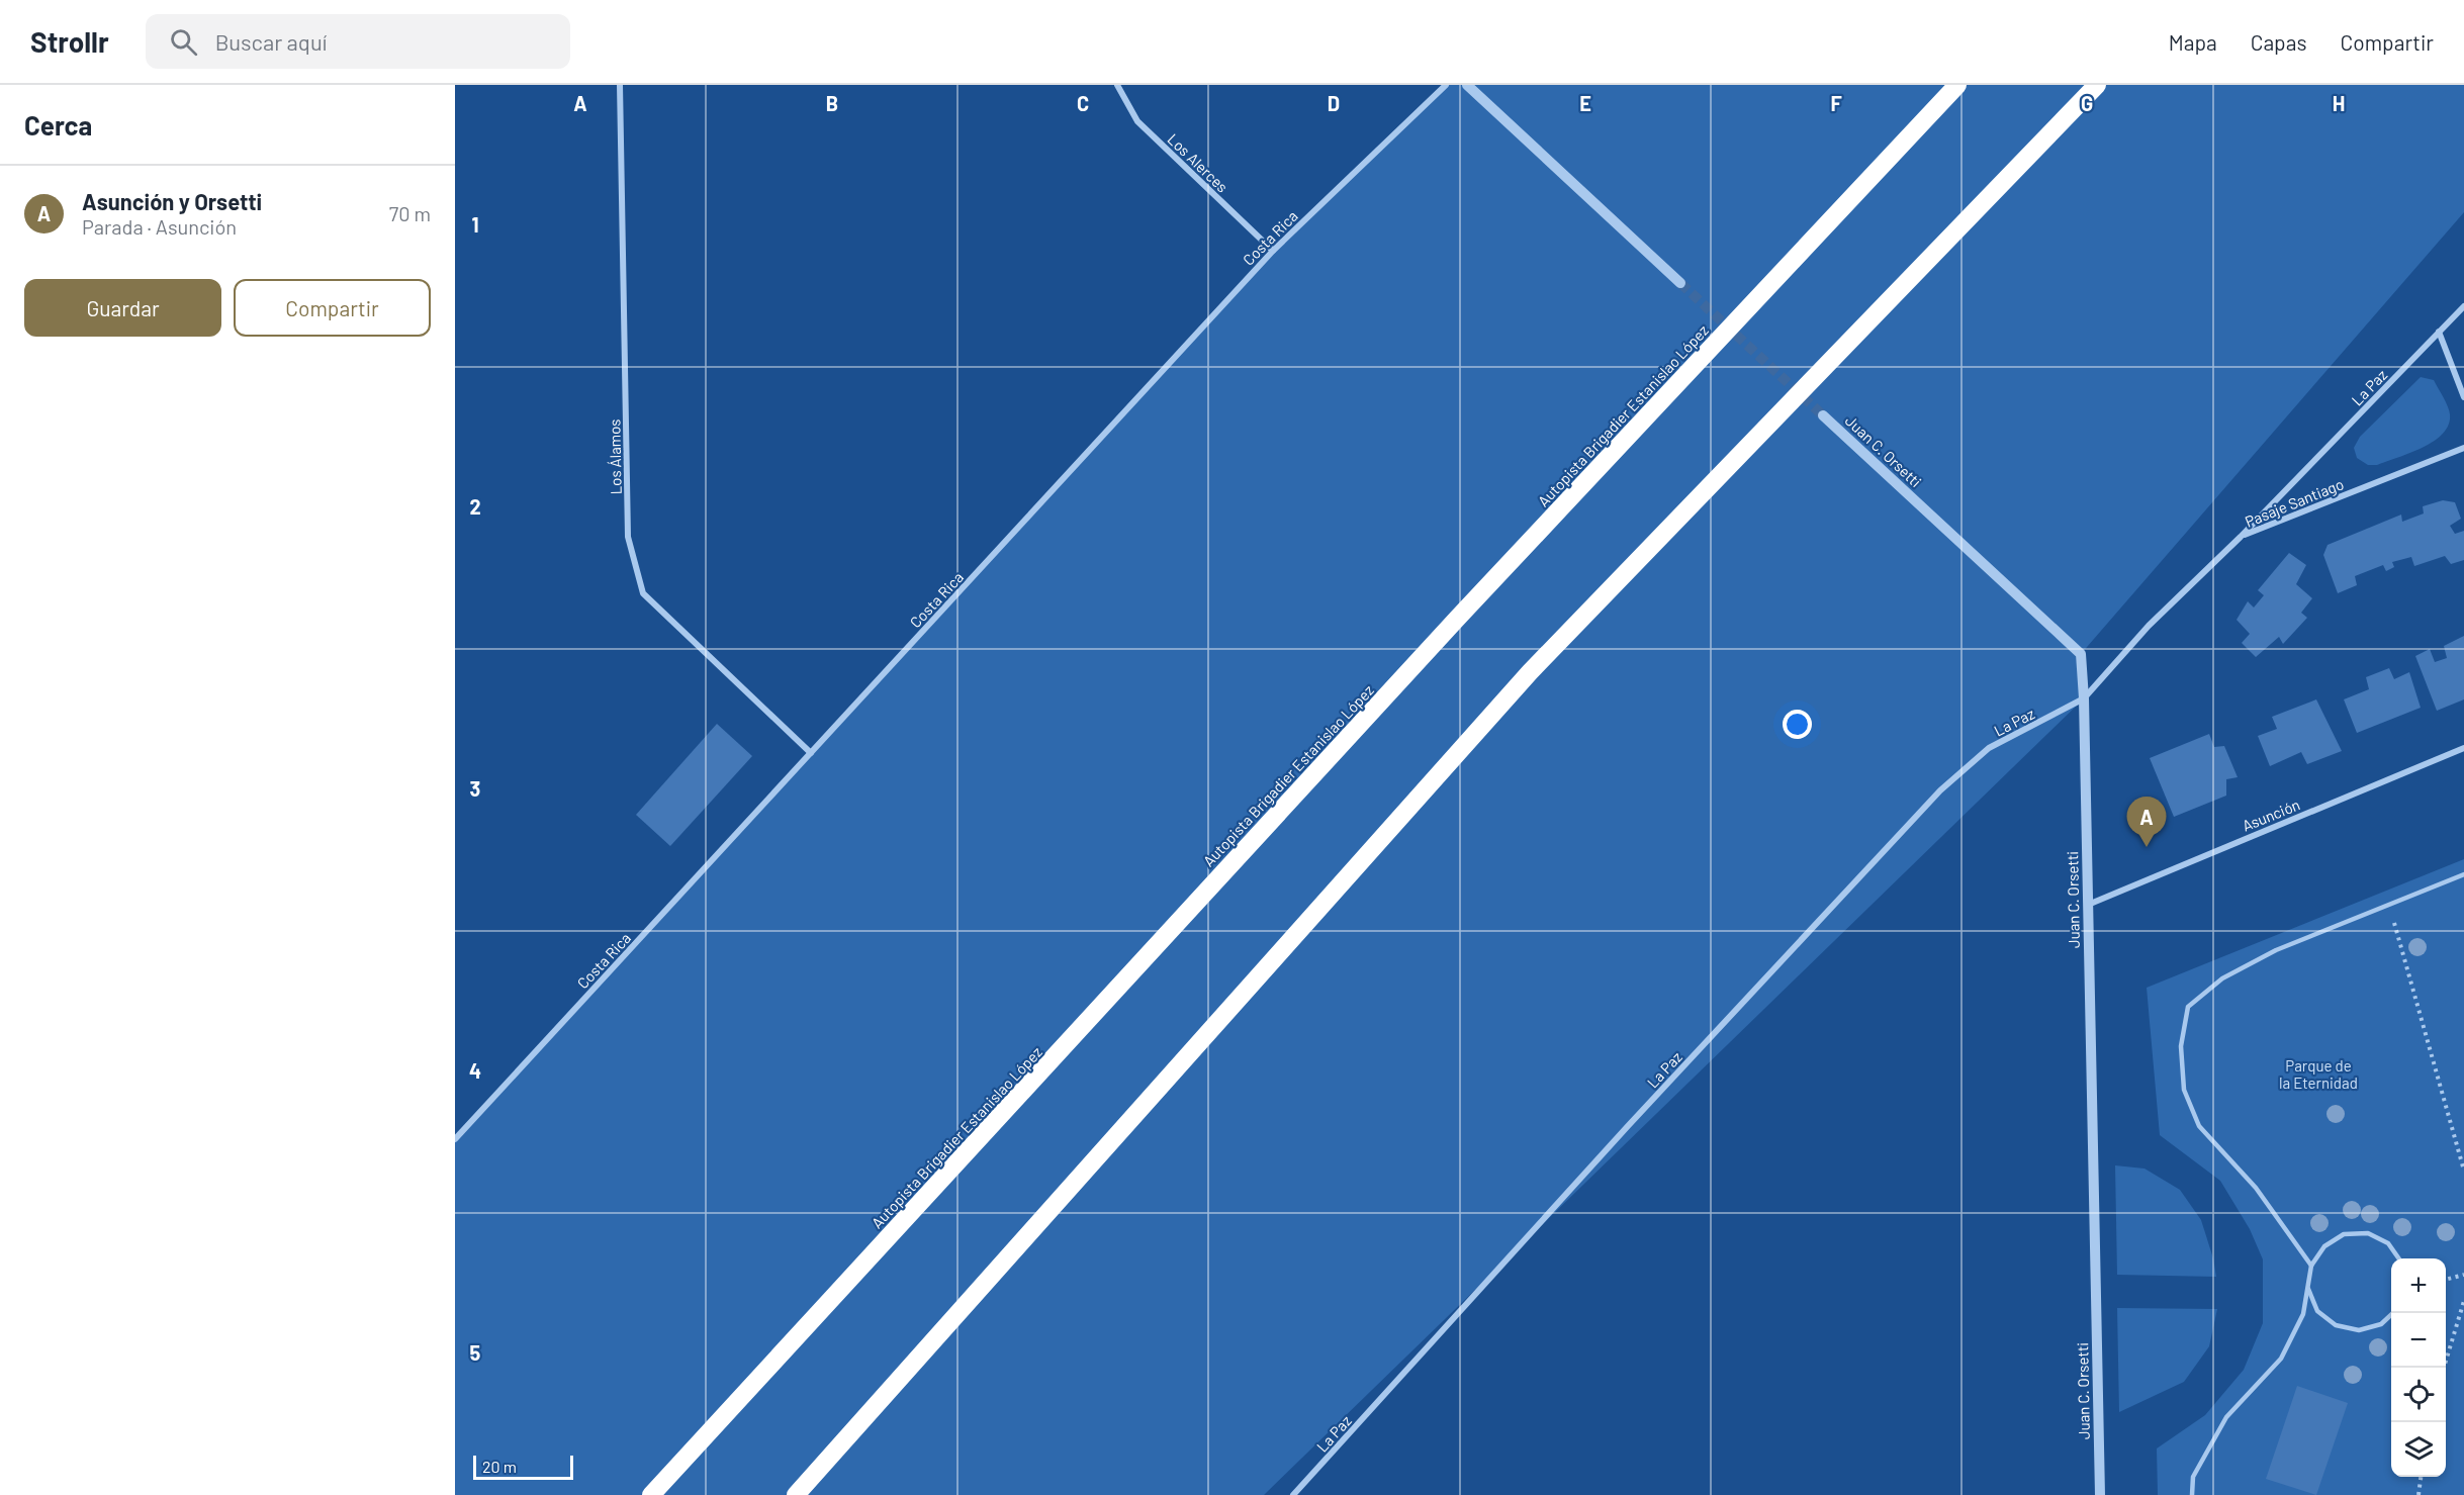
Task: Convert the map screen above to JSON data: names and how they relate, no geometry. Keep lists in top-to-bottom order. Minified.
{"streets":{"highway":["Autopista Brigadier Estanislao López"],"street":["Los Alerces","Costa Rica","La Paz","Juan C. Orsetti","Los Álamos","Pasaje Santiago","Asunción"]},"crossings":[["Los Alerces","Costa Rica"],["Costa Rica","Los Álamos"],["La Paz","Juan C. Orsetti"],["La Paz","Pasaje Santiago"],["Juan C. Orsetti","Pasaje Santiago"],["Juan C. Orsetti","Asunción"]],"parks":["Parque de la Eternidad"],"scale_bar":"20 m","page":{"header":"Strollr","search":"Buscar aquí","nav":["Mapa","Capas","Compartir"],"heading":"Cerca","list":[{"mark":"A","name":"Asunción y Orsetti","note":"Parada · Asunción","value":"70 m"}],"buttons":["Guardar","Compartir"],"pins":"A","map_buttons":["+","−"],"scale":"20 m"},"grid":{"columns":["A","B","C","D","E","F","G","H"],"rows":["1","2","3","4","5"]}}
